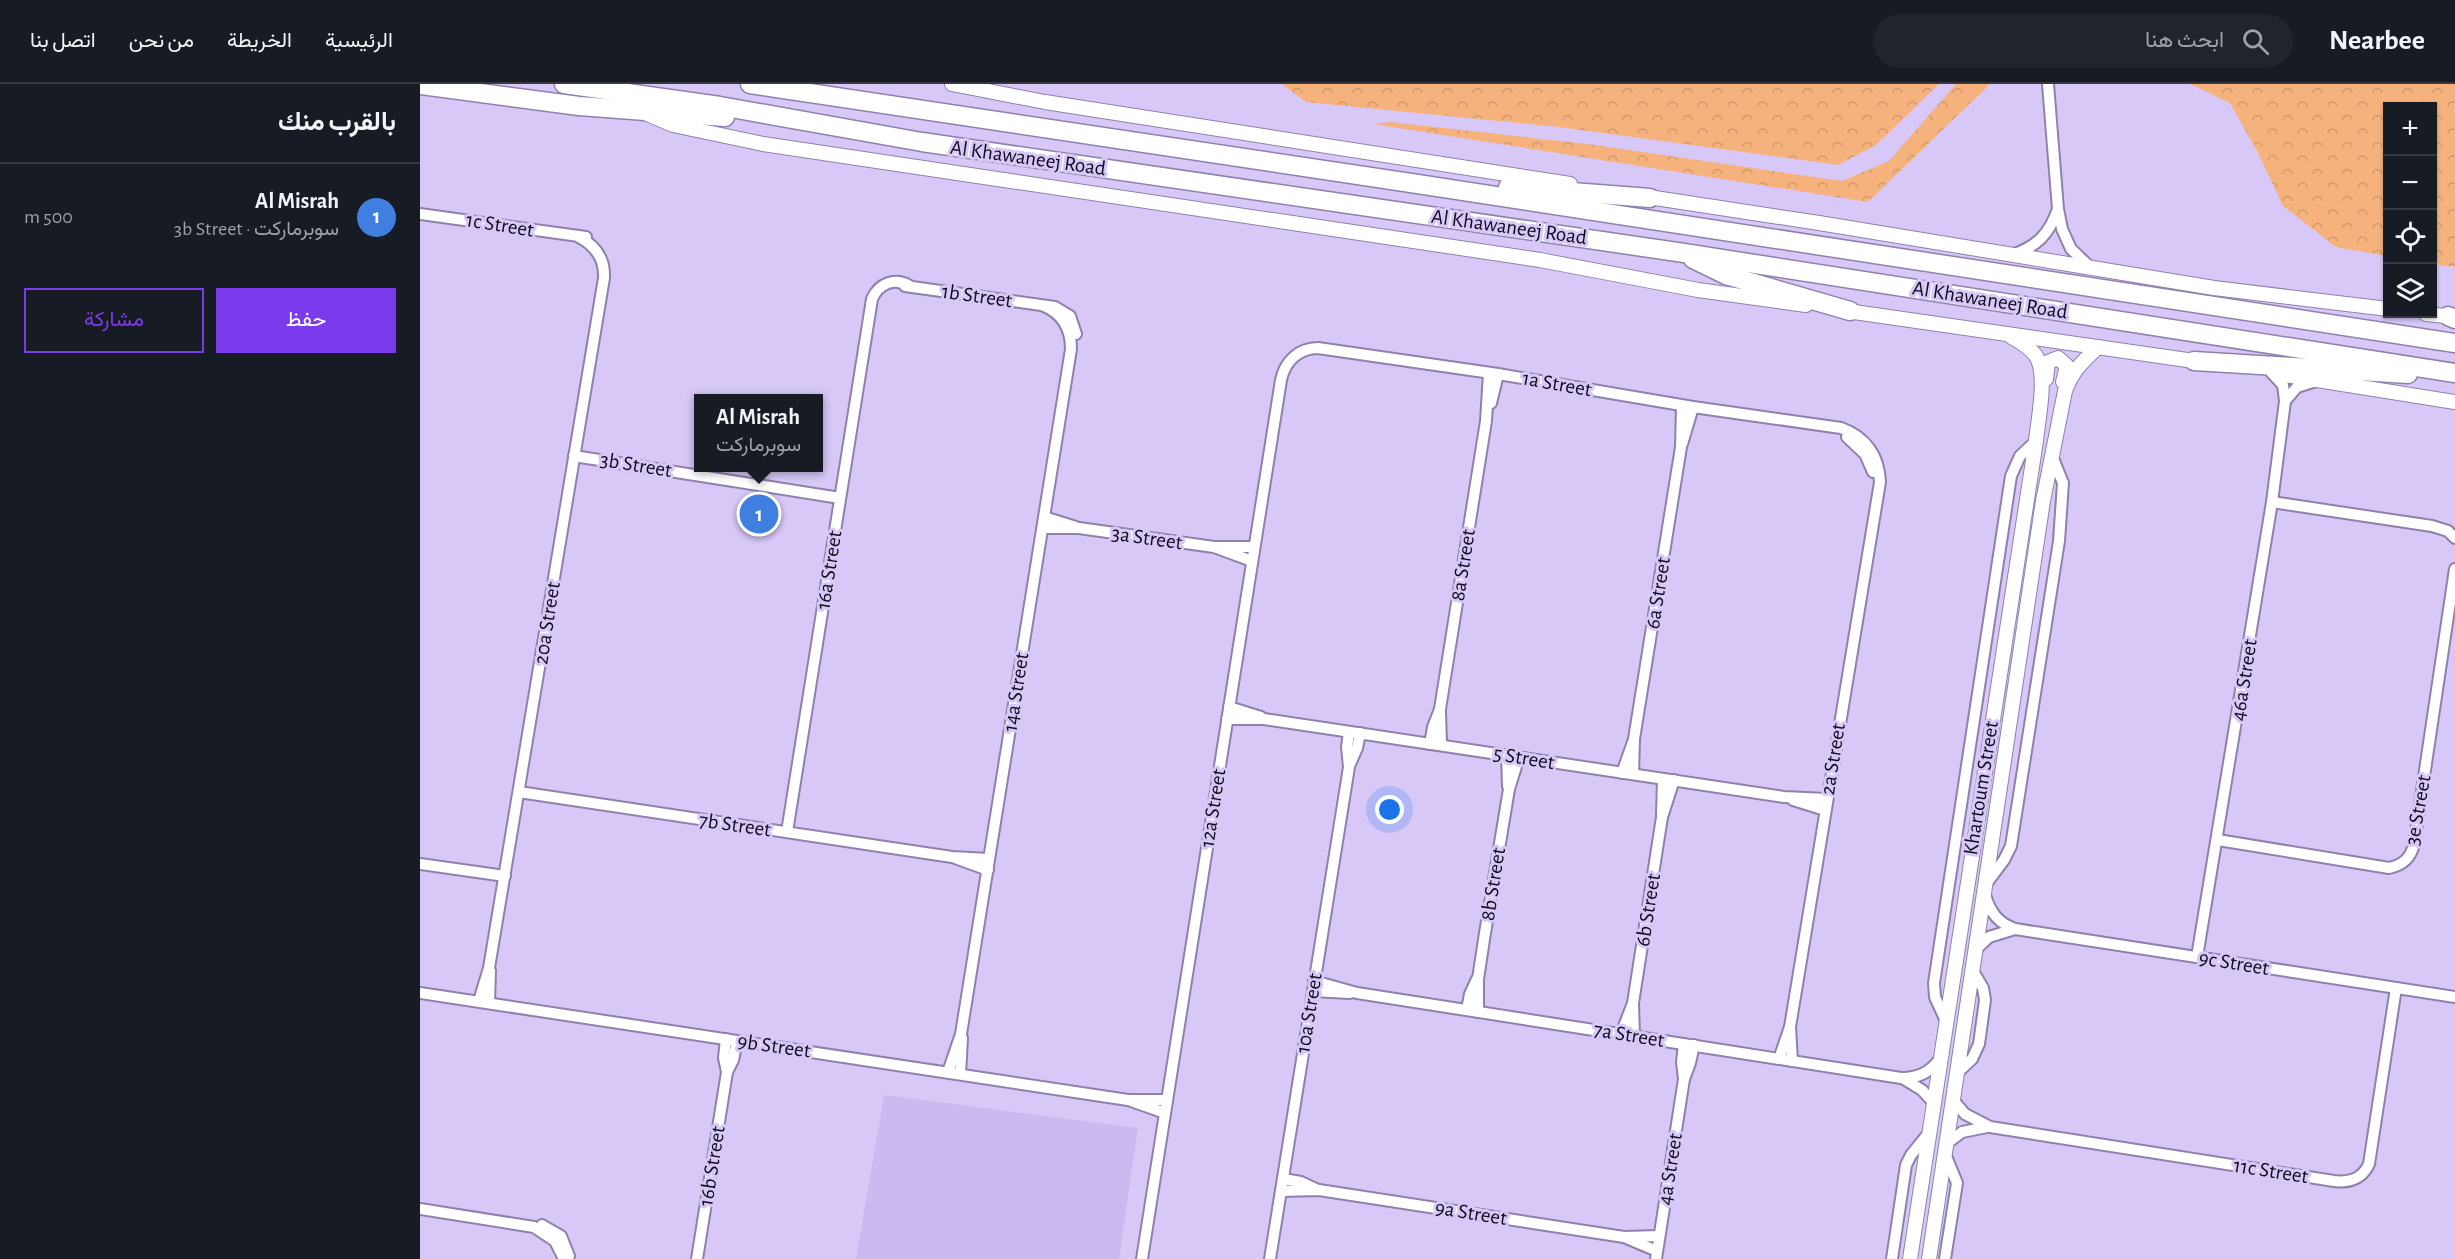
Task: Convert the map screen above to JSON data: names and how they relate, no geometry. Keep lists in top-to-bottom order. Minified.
{"streets":{"highway":["Al Khawaneej Road"],"street":["1c Street","1b Street","1a Street","3b Street","3a Street","8a Street","16a Street","6a Street","20a Street","46a Street","14a Street","5 Street","2a Street","Khartoum Street","12a Street","3e Street","7b Street","8b Street","6b Street","9c Street","10a Street","7a Street","9b Street","16b Street","4a Street","11c Street","9a Street"]},"crossings":[["1c Street","20a Street"],["1b Street","16a Street"],["1b Street","14a Street"],["1a Street","8a Street"],["1a Street","6a Street"],["1a Street","2a Street"],["1a Street","12a Street"],["3b Street","16a Street"],["3b Street","20a Street"],["3a Street","14a Street"],["3a Street","12a Street"],["8a Street","5 Street"],["16a Street","7b Street"],["6a Street","5 Street"],["20a Street","7b Street"],["20a Street","9b Street"],["46a Street","3e Street"],["46a Street","9c Street"],["14a Street","7b Street"],["14a Street","9b Street"],["5 Street","2a Street"],["5 Street","12a Street"],["5 Street","8b Street"],["5 Street","6b Street"],["5 Street","10a Street"],["2a Street","7a Street"],["Khartoum Street","9c Street"],["Khartoum Street","7a Street"],["Khartoum Street","11c Street"],["12a Street","9b Street"],["8b Street","7a Street"],["6b Street","7a Street"],["9c Street","11c Street"],["10a Street","7a Street"],["10a Street","9a Street"],["7a Street","4a Street"],["9b Street","16b Street"],["4a Street","9a Street"]],"page":{"header":"Nearbee","search":"ابحث هنا","nav":["الرئيسية","الخريطة","من نحن","اتصل بنا"],"heading":"بالقرب منك","map_buttons":["+","−"],"list":[{"mark":"1","name":"Al Misrah","note":"سوبرماركت · 3b Street","value":"500 m"}],"buttons":["حفظ","مشاركة"],"popup":["Al Misrah","سوبرماركت"],"pins":"1"}}
